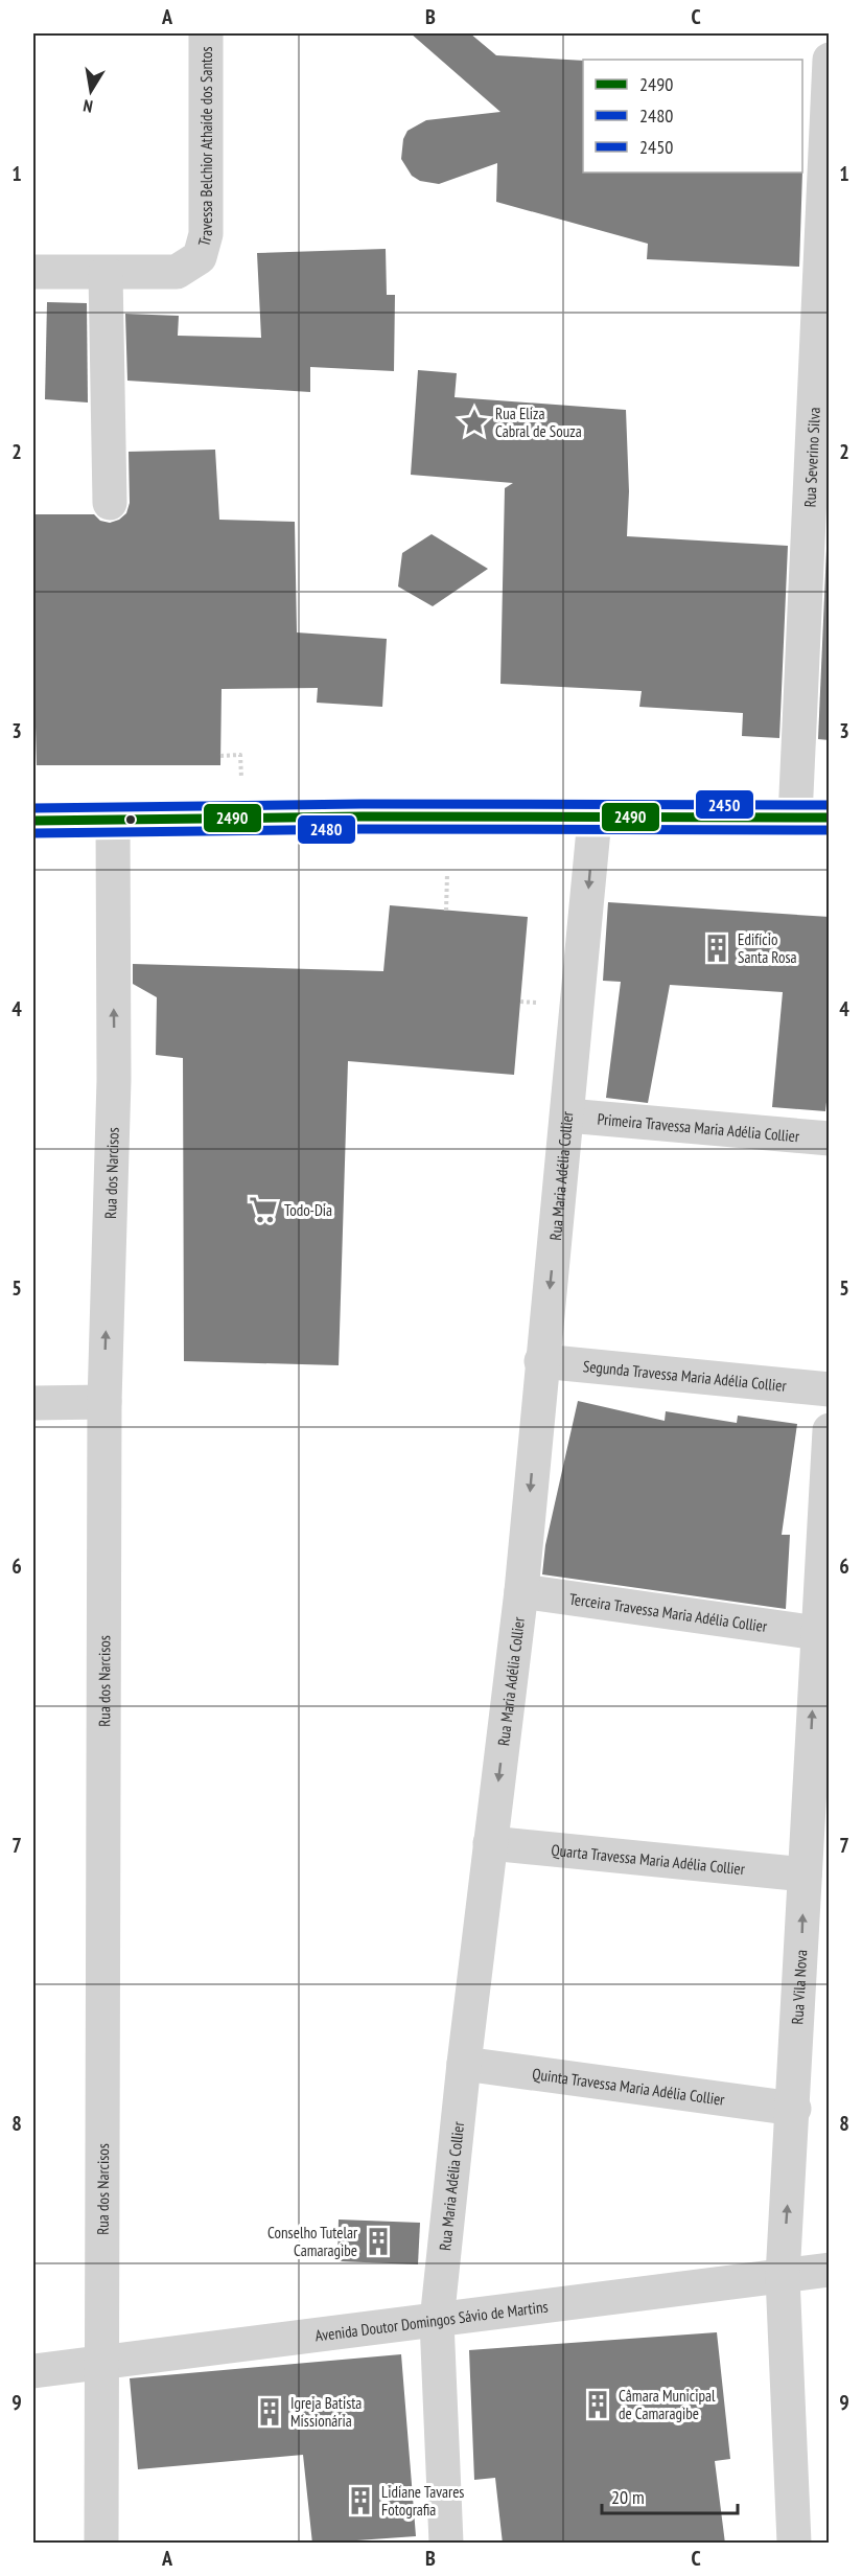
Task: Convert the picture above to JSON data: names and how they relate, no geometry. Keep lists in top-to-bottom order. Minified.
{"streets":{"street":["Travessa Belchior Athaíde dos Santos","Rua Severino Silva","Primeira Travessa Maria Adélia Collier","Rua dos Narcisos","Rua Maria Adélia Collier","Segunda Travessa Maria Adélia Collier","Terceira Travessa Maria Adélia Collier","Quarta Travessa Maria Adélia Collier","Rua Vila Nova","Quinta Travessa Maria Adélia Collier","Avenida Doutor Domingos Sávio de Martins"]},"crossings":[["Primeira Travessa Maria Adélia Collier","Rua Maria Adélia Collier"],["Rua dos Narcisos","Avenida Doutor Domingos Sávio de Martins"],["Rua Maria Adélia Collier","Segunda Travessa Maria Adélia Collier"],["Rua Maria Adélia Collier","Terceira Travessa Maria Adélia Collier"],["Rua Maria Adélia Collier","Quarta Travessa Maria Adélia Collier"],["Rua Maria Adélia Collier","Quinta Travessa Maria Adélia Collier"],["Rua Maria Adélia Collier","Avenida Doutor Domingos Sávio de Martins"],["Terceira Travessa Maria Adélia Collier","Rua Vila Nova"],["Quarta Travessa Maria Adélia Collier","Rua Vila Nova"],["Rua Vila Nova","Quinta Travessa Maria Adélia Collier"],["Rua Vila Nova","Avenida Doutor Domingos Sávio de Martins"]],"one_way":["Rua Maria Adélia Collier","Rua Vila Nova"],"places":{"place":["Rua Eliza Cabral de Souza"],"building":["Edifício Santa Rosa","Conselho Tutelar Camaragibe","Câmara Municipal de Camaragibe","Igreja Batista Missionária","Lidiane Tavares Fotografia"],"supermarket":["Todo-Dia"]},"lines":["transit line 2450","transit line 2490","transit line 2480"],"legend":["2490","2480","2450"],"scale_bar":"20 m","north":"bottom","grid":{"columns":["A","B","C"],"rows":["1","2","3","4","5","6","7","8","9"]}}
